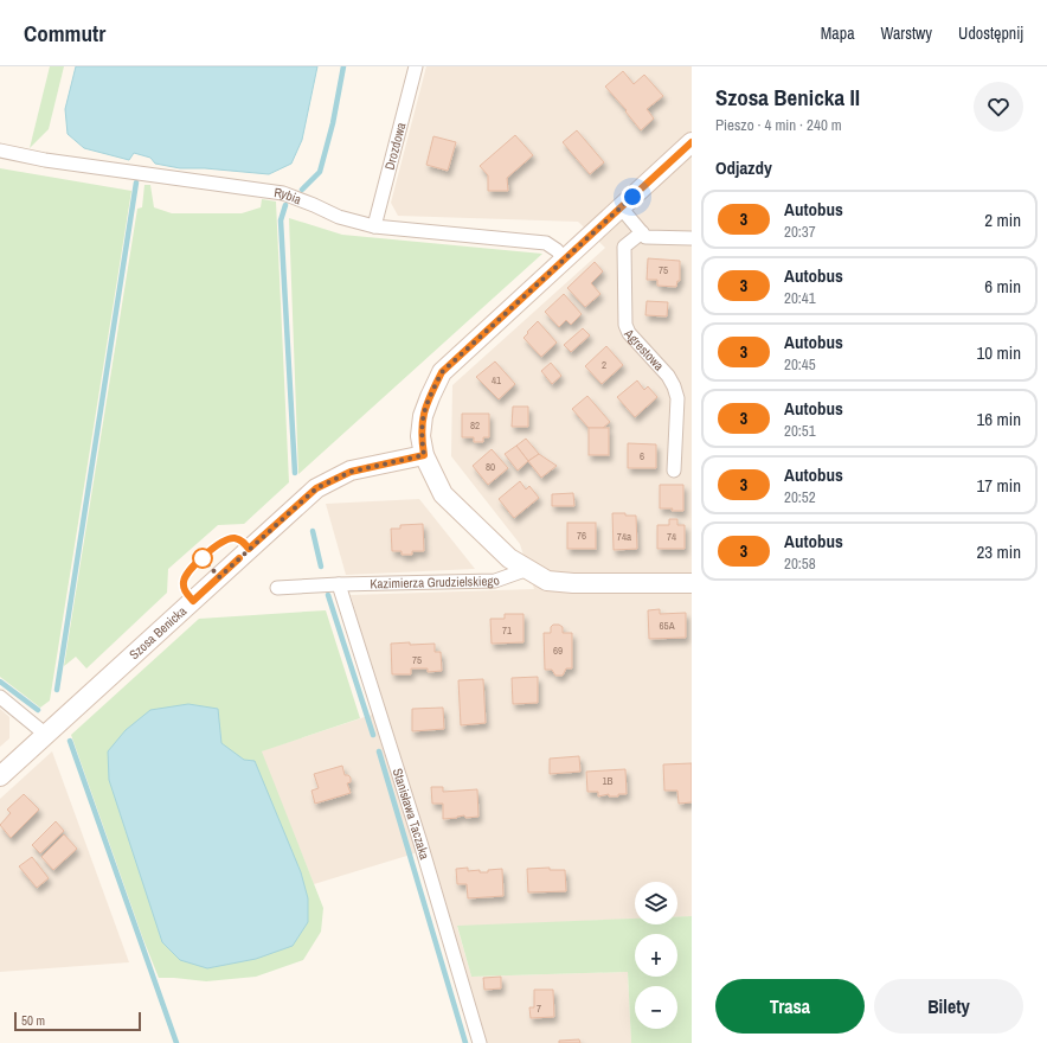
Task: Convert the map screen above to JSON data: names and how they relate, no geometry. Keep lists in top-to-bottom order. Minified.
{"streets":{"street":["Drozdowa","Rybia","Agrestowa","Kazimierza Grudzielskiego","Szosa Benicka","Stanisława Taczaka"]},"crossings":[["Drozdowa","Rybia"],["Kazimierza Grudzielskiego","Szosa Benicka"],["Kazimierza Grudzielskiego","Stanisława Taczaka"]],"lines":["bus line 3"],"house_numbers":["75","2","41","82","6","80","76","74a","74","65A","71","69","75","1B","7"],"scale_bar":"50 m","page":{"header":"Commutr","nav":["Mapa","Warstwy","Udostępnij"],"heading":[["Szosa Benicka II","Pieszo · 4 min · 240 m"],"Odjazdy"],"list":[{"mark":"3","name":"Autobus","note":"20:37","value":"2 min"},{"mark":"3","name":"Autobus","note":"20:41","value":"6 min"},{"mark":"3","name":"Autobus","note":"20:45","value":"10 min"},{"mark":"3","name":"Autobus","note":"20:51","value":"16 min"},{"mark":"3","name":"Autobus","note":"20:52","value":"17 min"},{"mark":"3","name":"Autobus","note":"20:58","value":"23 min"}],"map_buttons":["+","−"],"buttons":["Trasa","Bilety"],"scale":"50 m"}}
